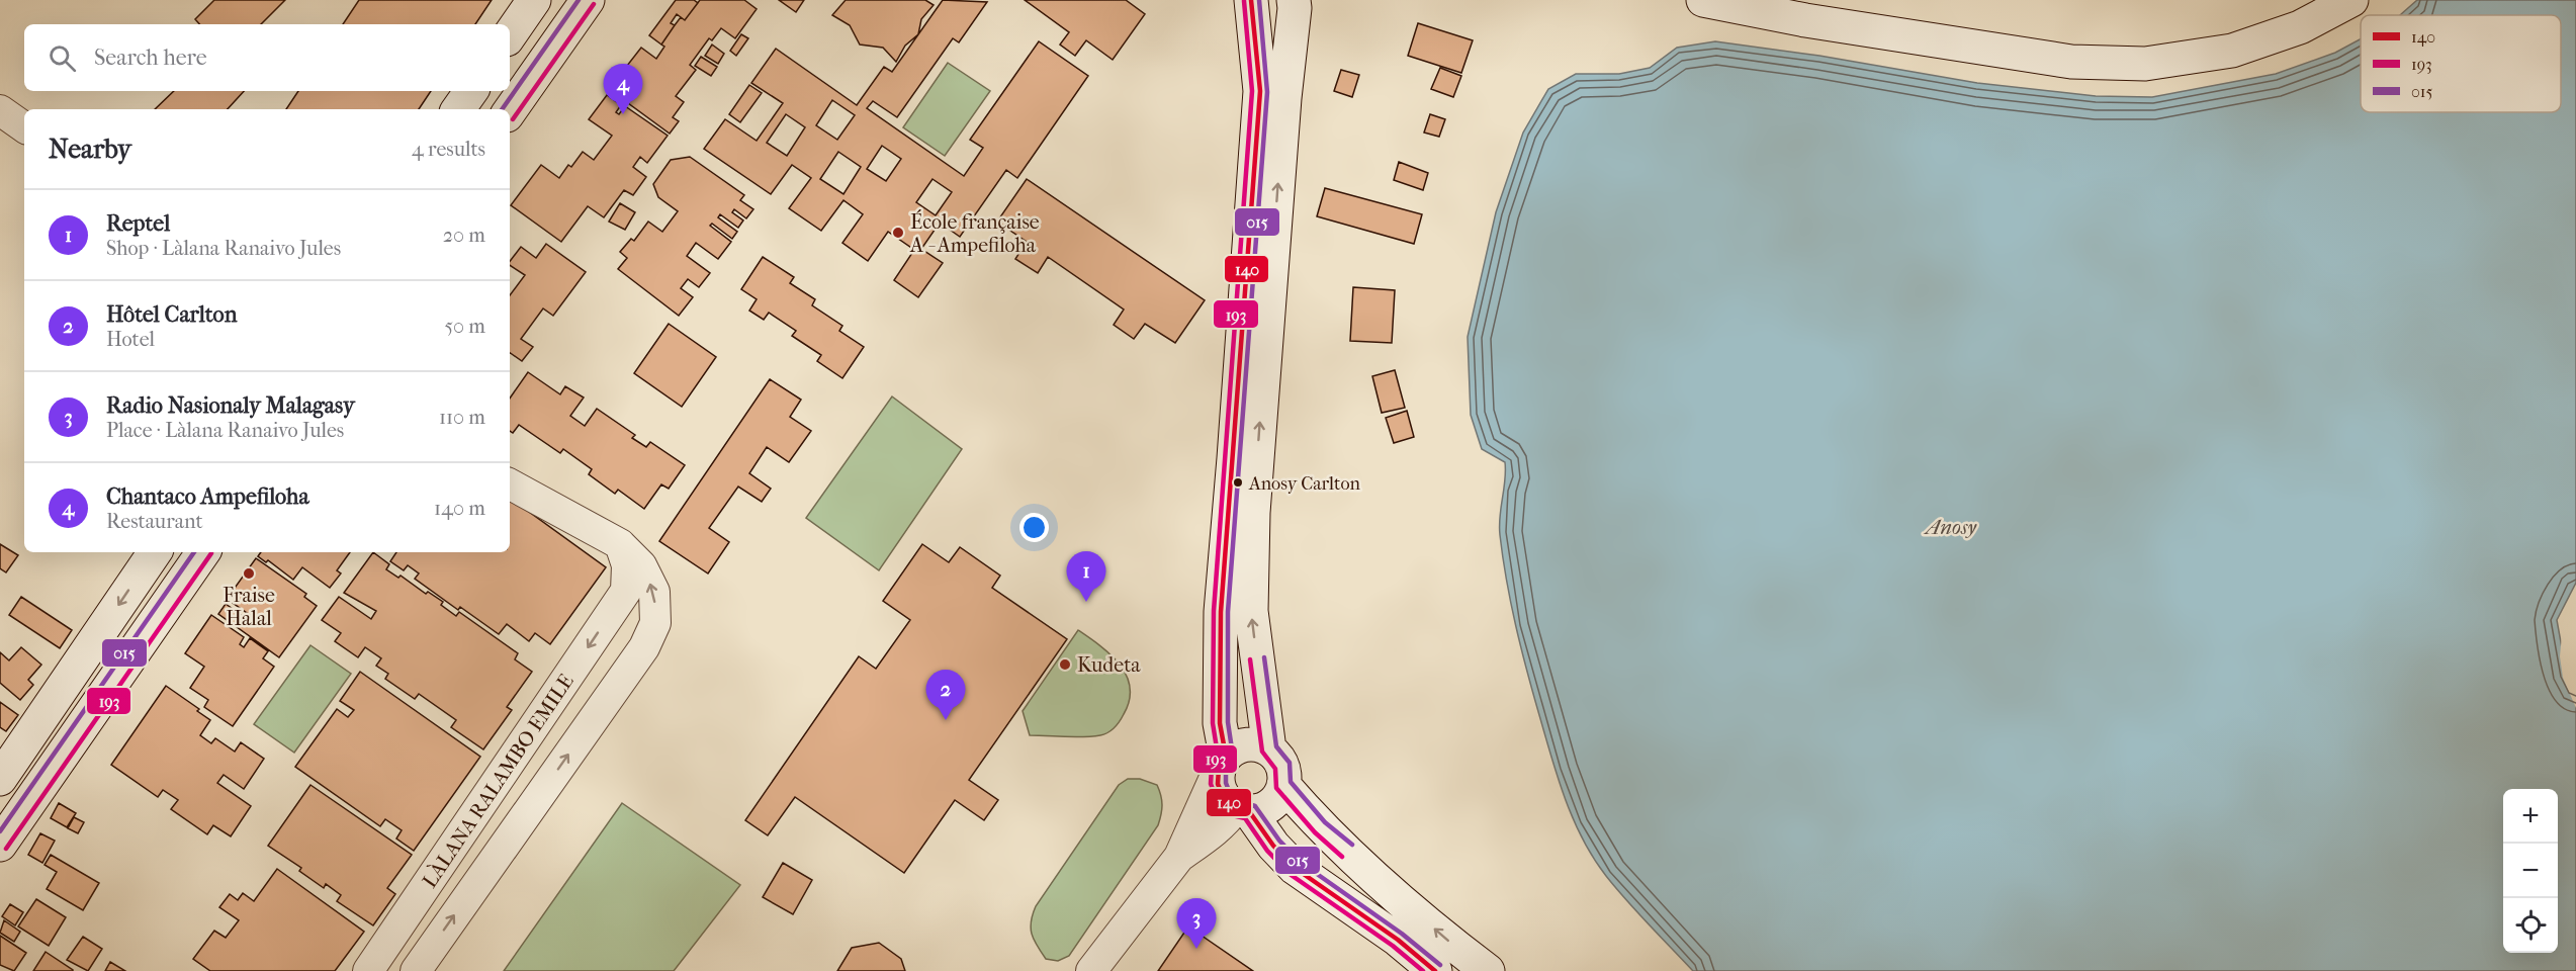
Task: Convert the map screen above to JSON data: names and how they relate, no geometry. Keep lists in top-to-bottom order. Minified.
{"streets":{"street":["LÀLANA RALAMBO EMILE"]},"water":["Anosy"],"places":["École française A - Ampefiloha","Anosy Carlton","Fraise Halal","Kudeta"],"lines":["transit line 140","transit line 015","transit line 193"],"legend":["140","193","015"],"page":{"search":"Search here","pins":["4","1","2","3"],"heading":["Nearby","4 results"],"list":[{"mark":"1","name":"Reptel","note":"Shop · Làlana Ranaivo Jules","value":"20 m"},{"mark":"2","name":"Hôtel Carlton","note":"Hotel","value":"50 m"},{"mark":"3","name":"Radio Nasionaly Malagasy","note":"Place · Làlana Ranaivo Jules","value":"110 m"},{"mark":"4","name":"Chantaco Ampefiloha","note":"Restaurant","value":"140 m"}],"map_buttons":["+","−"]}}
